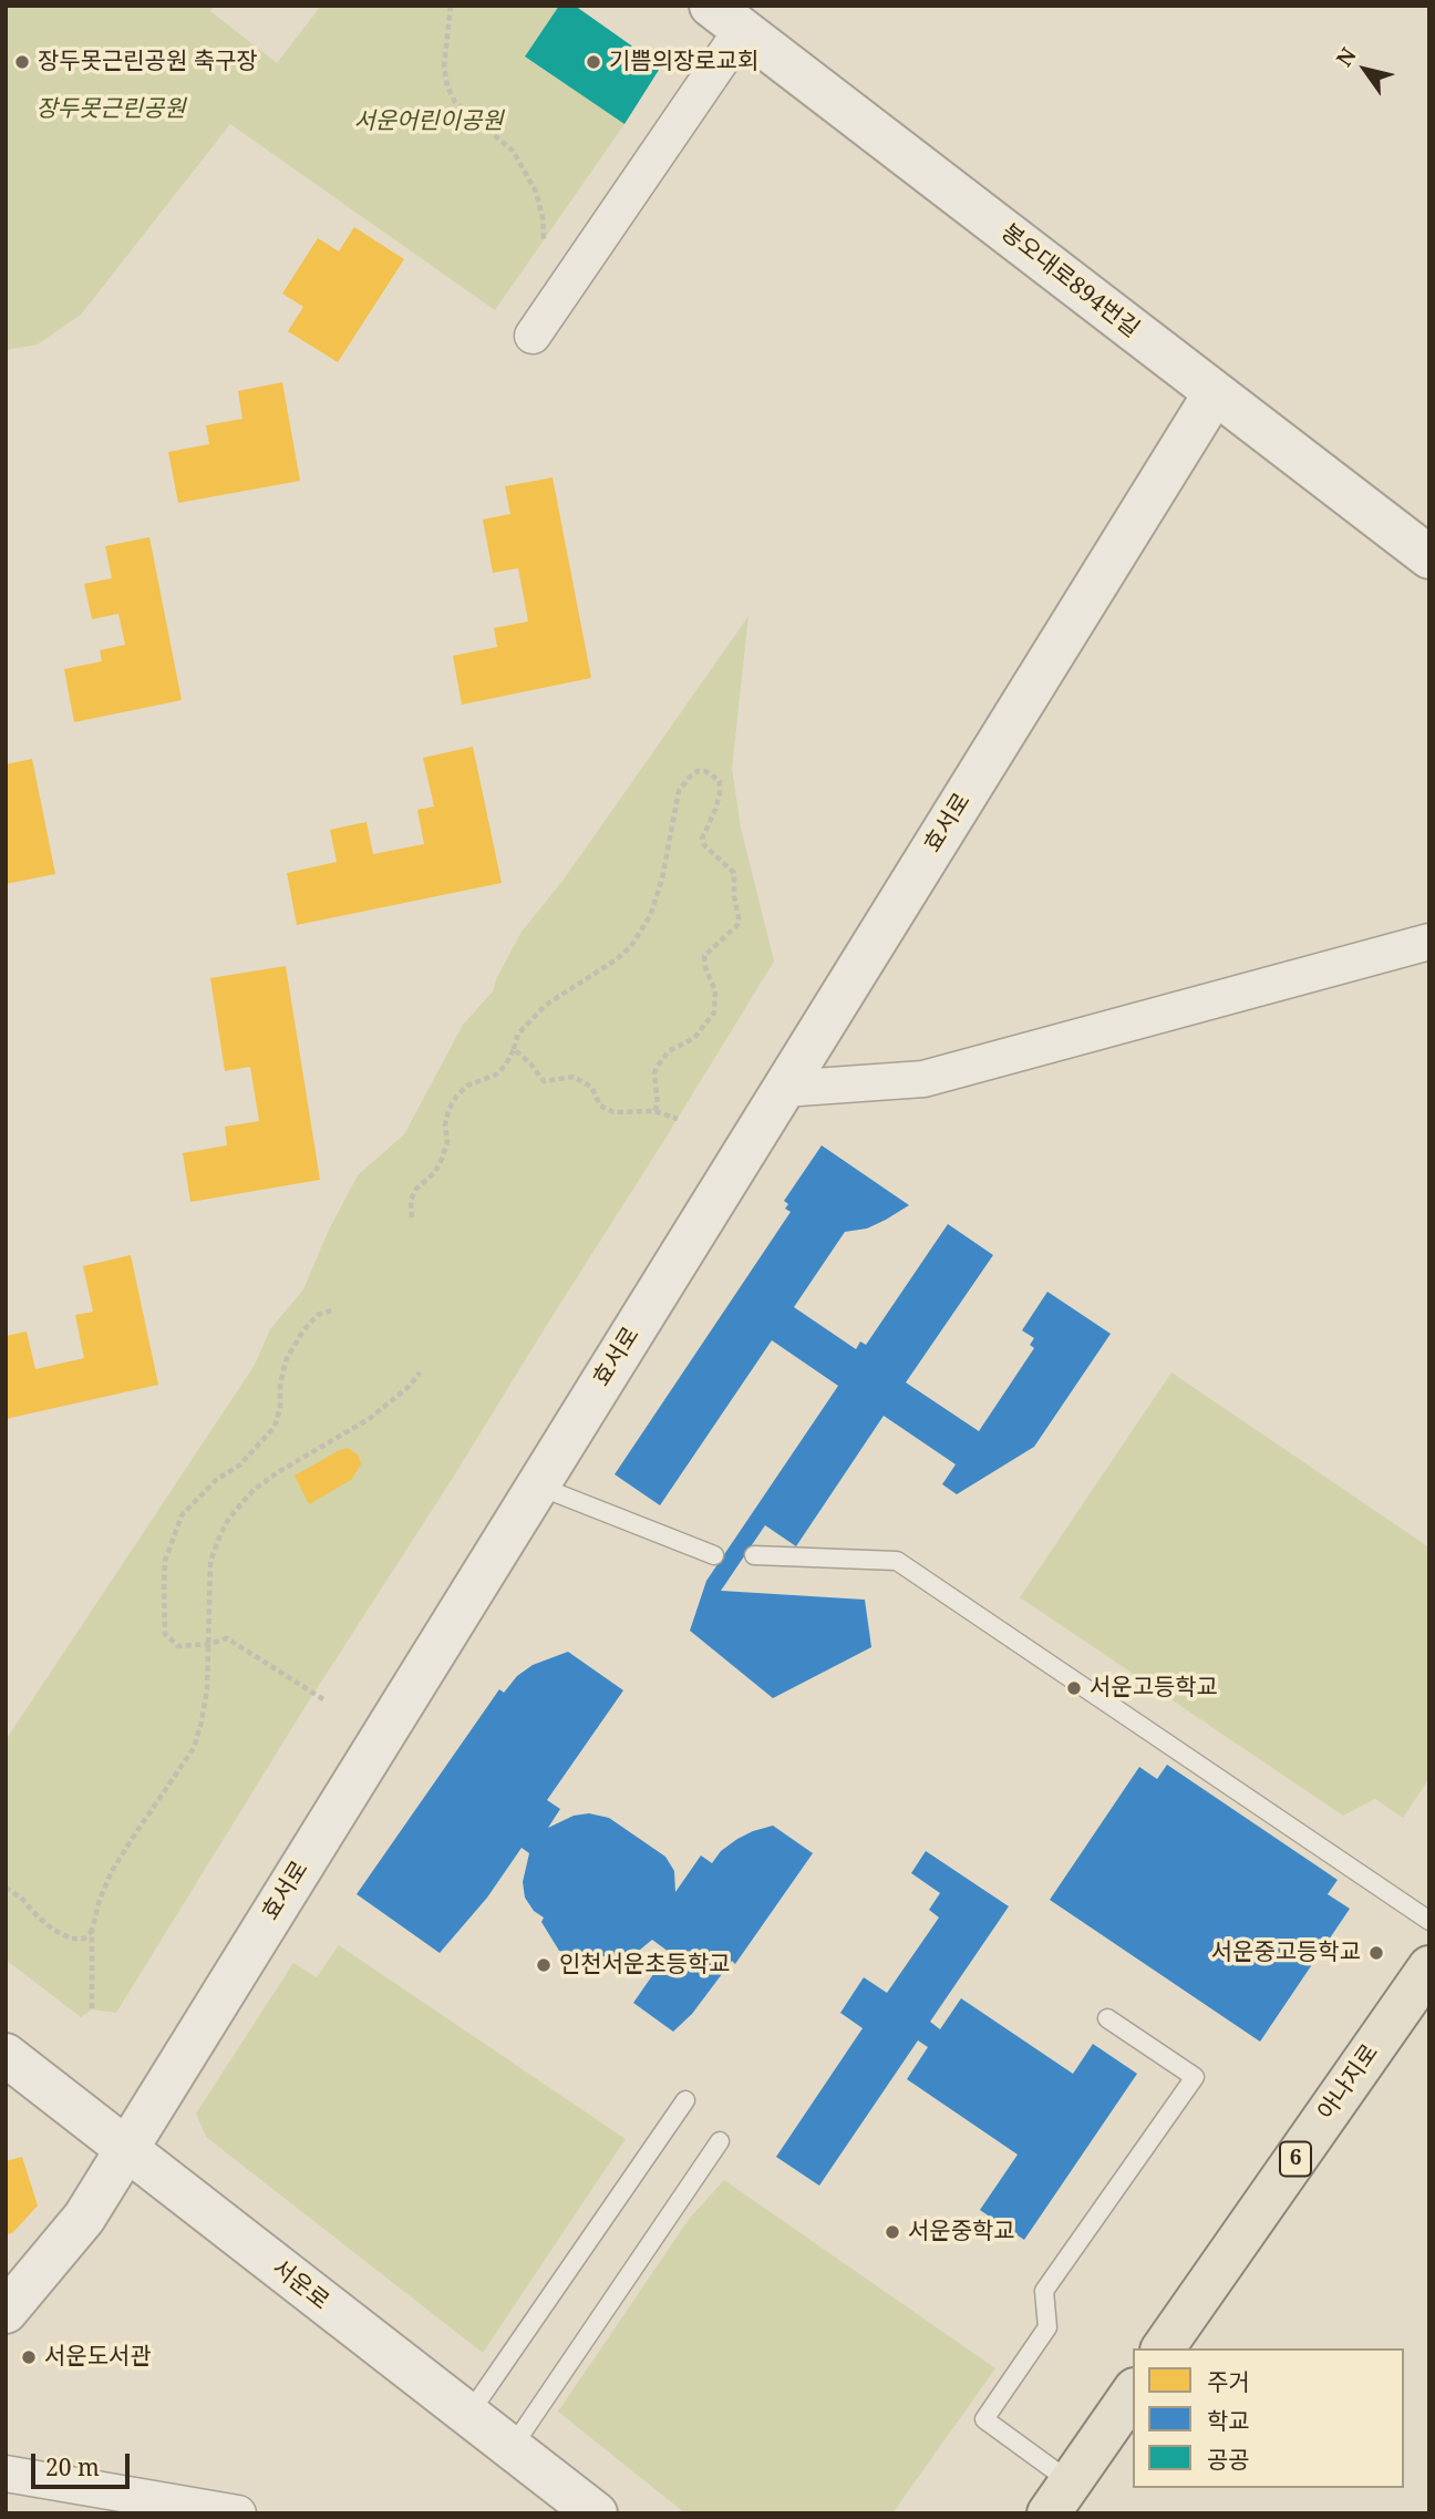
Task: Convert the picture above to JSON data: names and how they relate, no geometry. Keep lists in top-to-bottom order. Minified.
{"streets":{"main road":["아나지로","6"],"street":["봉오대로894번길","효서로","서운로"]},"crossings":[["봉오대로894번길","효서로"],["효서로","서운로"]],"parks":["장두못근린공원","서운어린이공원"],"places":["장두못근린공원 축구장","기쁨의장로교회","서운고등학교","서운중고등학교","인천서운초등학교","서운중학교","서운도서관"],"legend":["주거","학교","공공"],"scale_bar":"20 m","north":"top left"}
